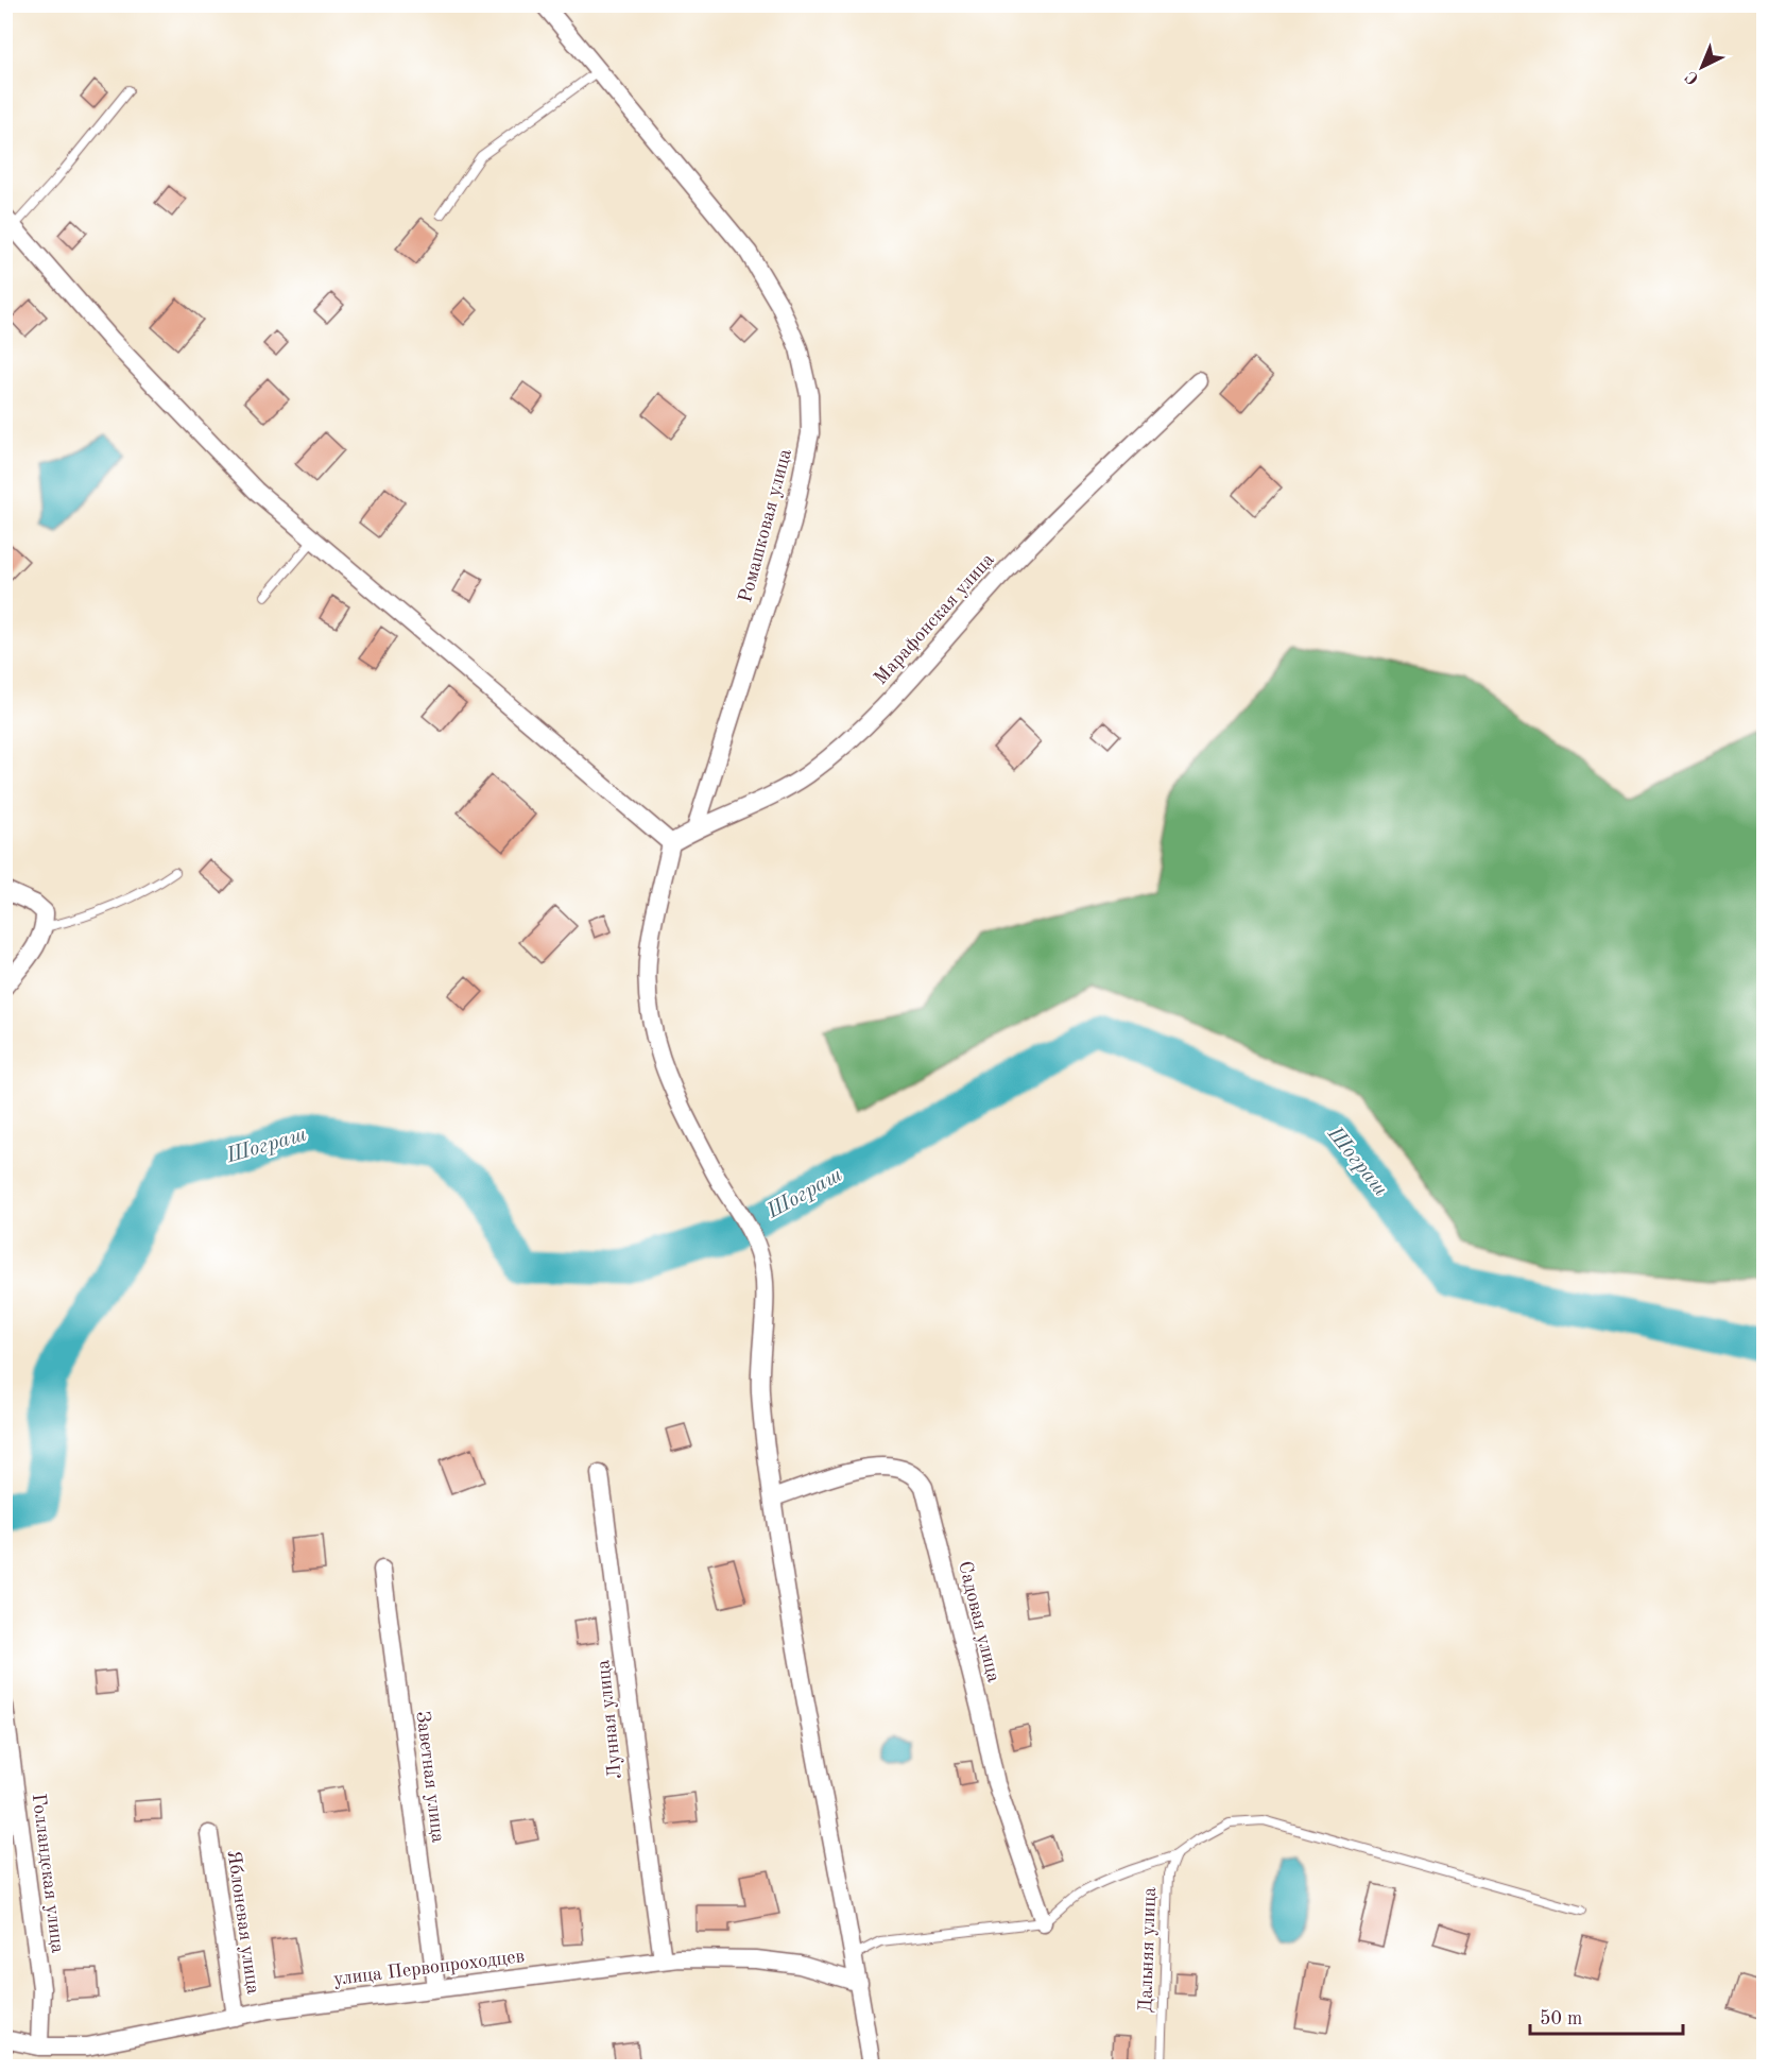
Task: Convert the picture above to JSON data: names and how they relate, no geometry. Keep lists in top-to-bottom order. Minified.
{"streets":{"street":["Ромашковая улица","Марафонская улица","Садовая улица","Лунная улица","Заветная улица","Голландская улица","Яблоневая улица","улица Первопроходцев"],"lane":["Дальняя улица"]},"crossings":[["Ромашковая улица","Марафонская улица"],["Лунная улица","улица Первопроходцев"],["Заветная улица","улица Первопроходцев"],["Голландская улица","улица Первопроходцев"],["Яблоневая улица","улица Первопроходцев"]],"water":["Шограш"],"scale_bar":"50 m","north":"bottom left"}
